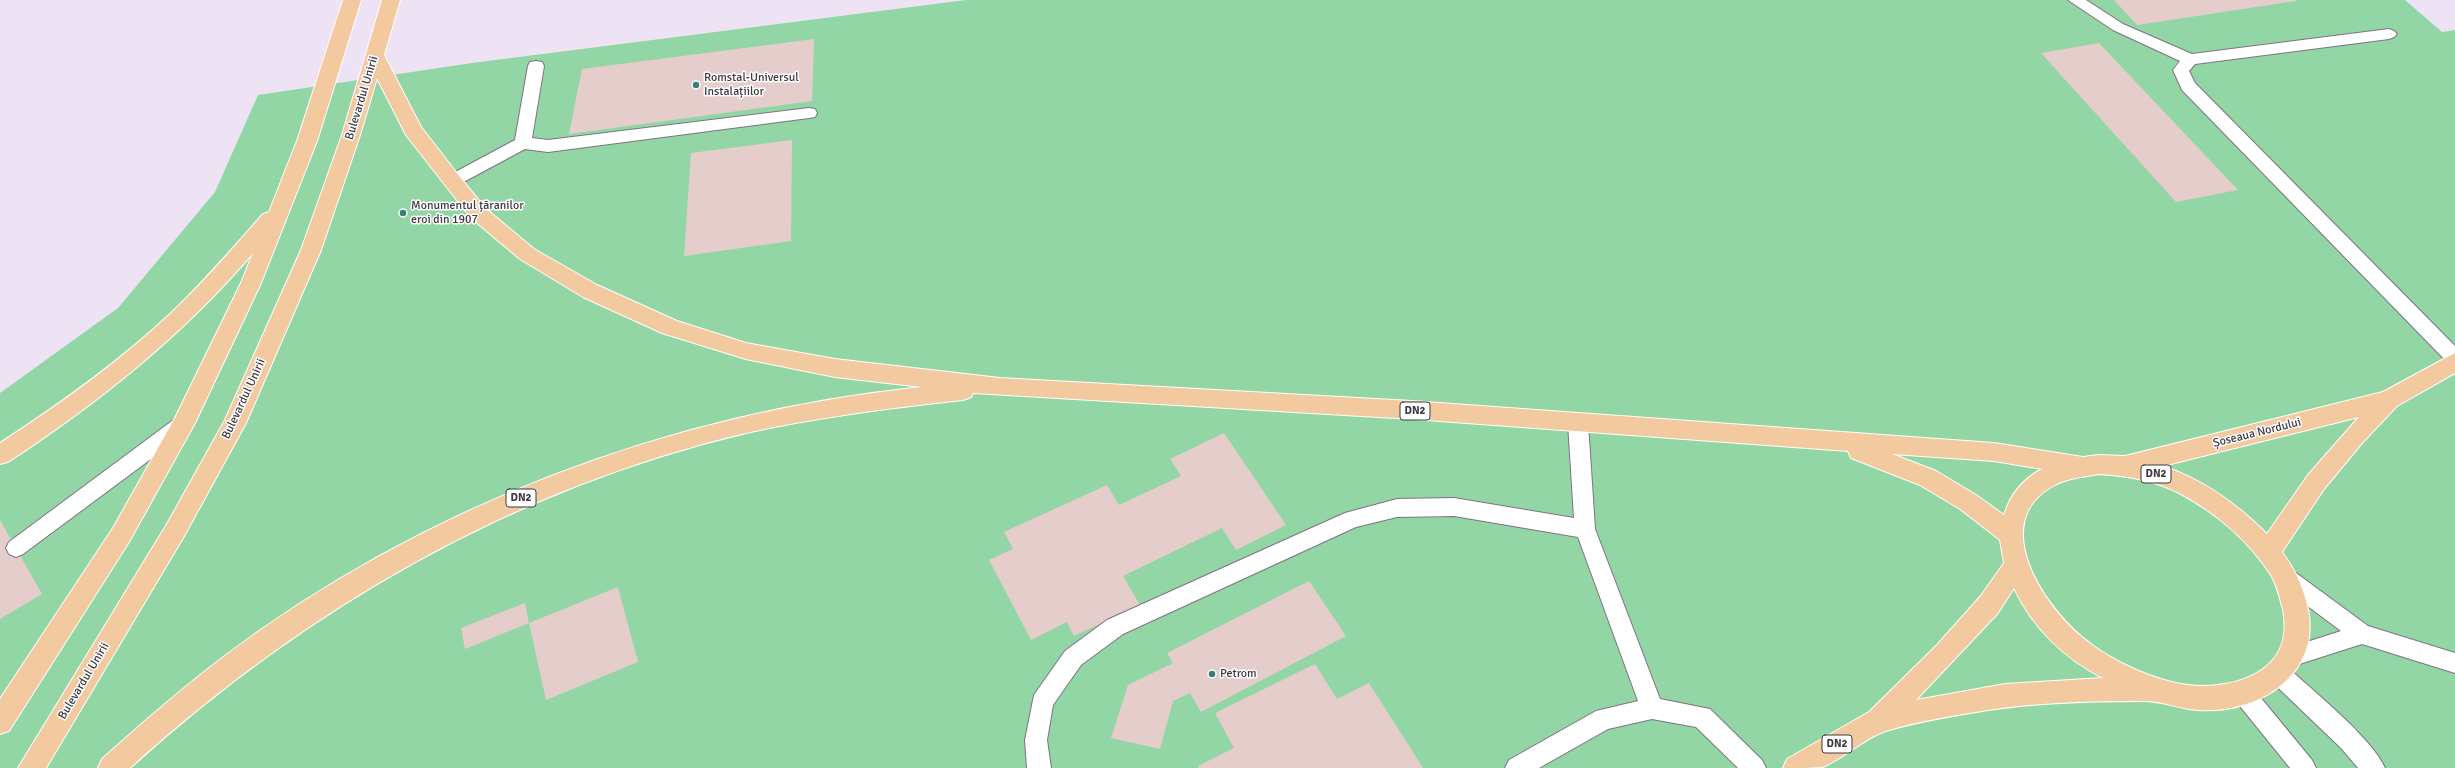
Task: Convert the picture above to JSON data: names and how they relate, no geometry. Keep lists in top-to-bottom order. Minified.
{"streets":{"main road":["Bulevardul Unirii","DN2","Șoseaua Nordului"]},"crossings":[["DN2","Șoseaua Nordului"]],"places":["Romstal-Universul Instalațiilor","Monumentul țăranilor eroi din 1907","Petrom"]}
